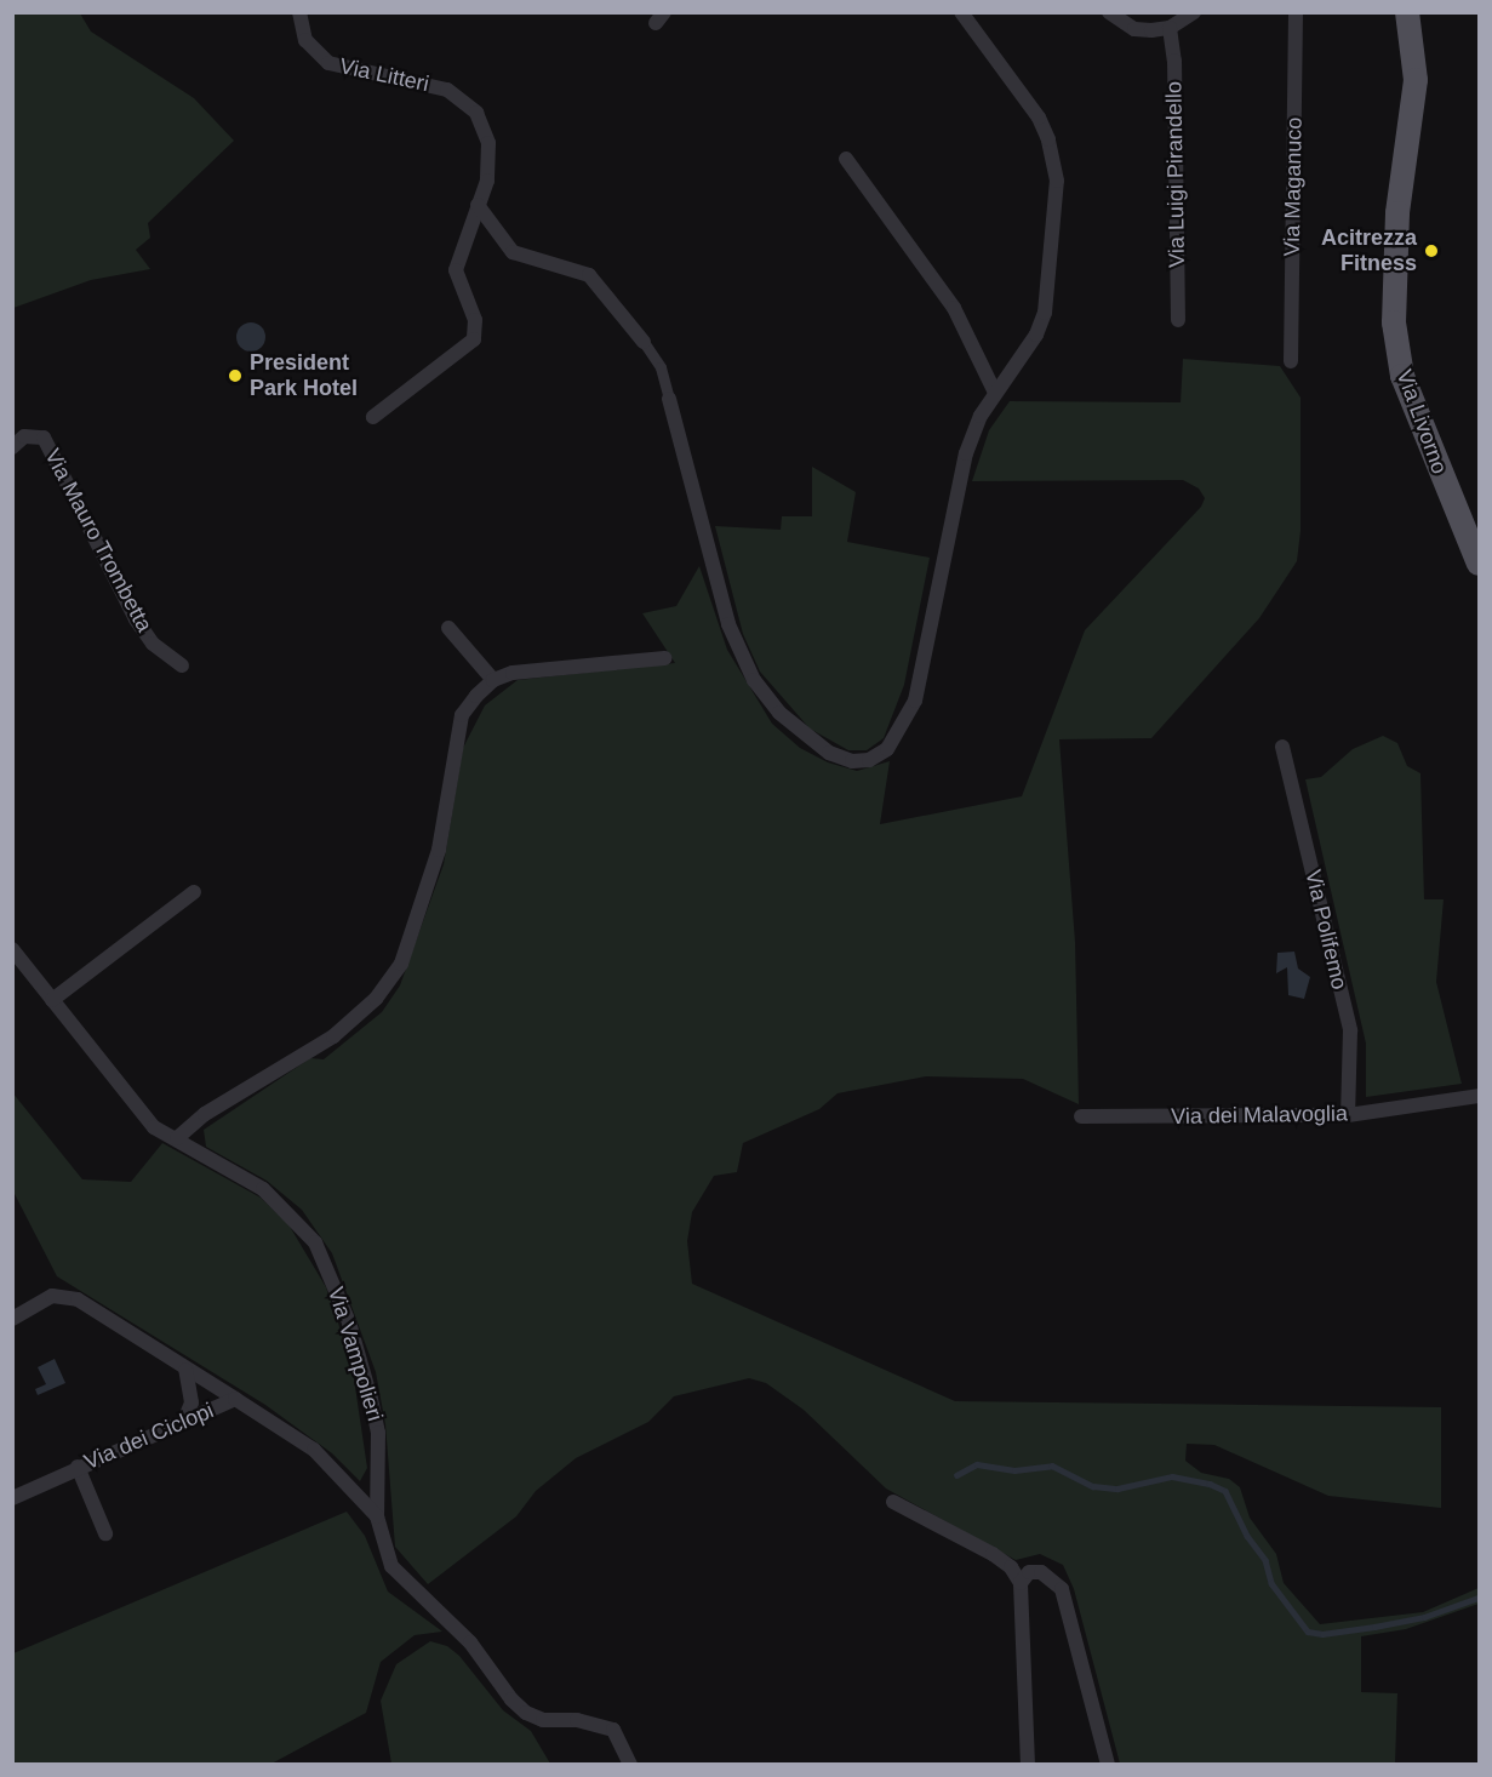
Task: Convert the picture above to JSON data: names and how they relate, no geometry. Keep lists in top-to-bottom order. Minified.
{"streets":{"main road":["Via Livorno"],"street":["Via Litteri","Via Luigi Pirandello","Via Maganuco","Via Mauro Trombetta","Via Polifemo","Via dei Malavoglia","Via Vampolieri","Via dei Ciclopi"]},"crossings":[["Via Polifemo","Via dei Malavoglia"],["Via Vampolieri","Via dei Ciclopi"]],"places":["Acitrezza Fitness","President Park Hotel"]}
